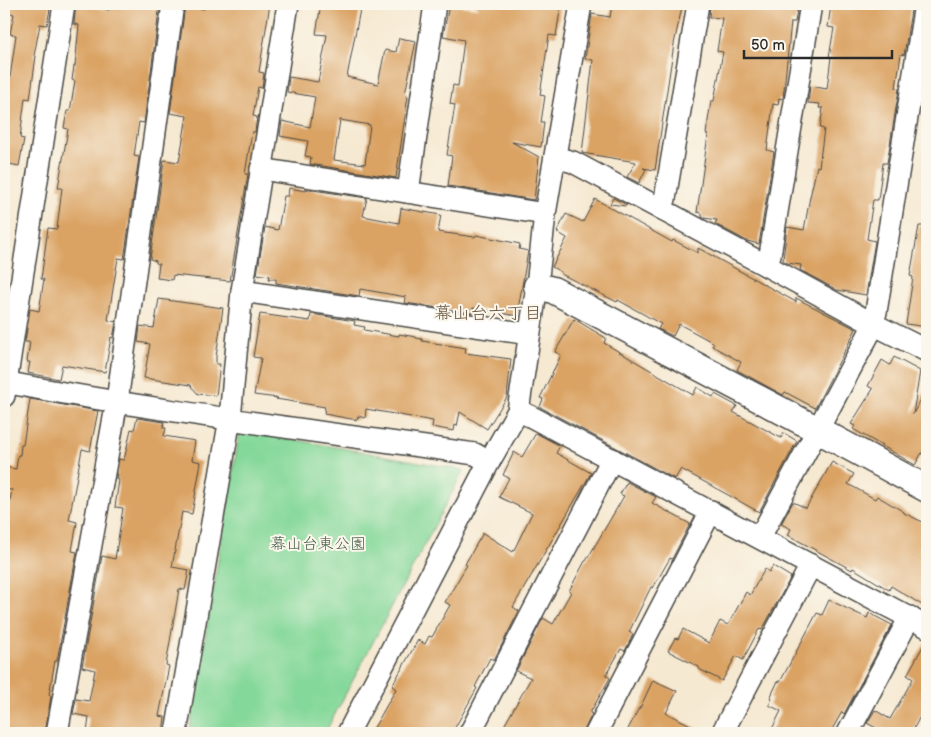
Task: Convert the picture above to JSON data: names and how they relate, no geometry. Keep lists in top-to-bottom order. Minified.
{"districts":["幕山台六丁目"],"parks":["幕山台東公園"],"scale_bar":"50 m"}
